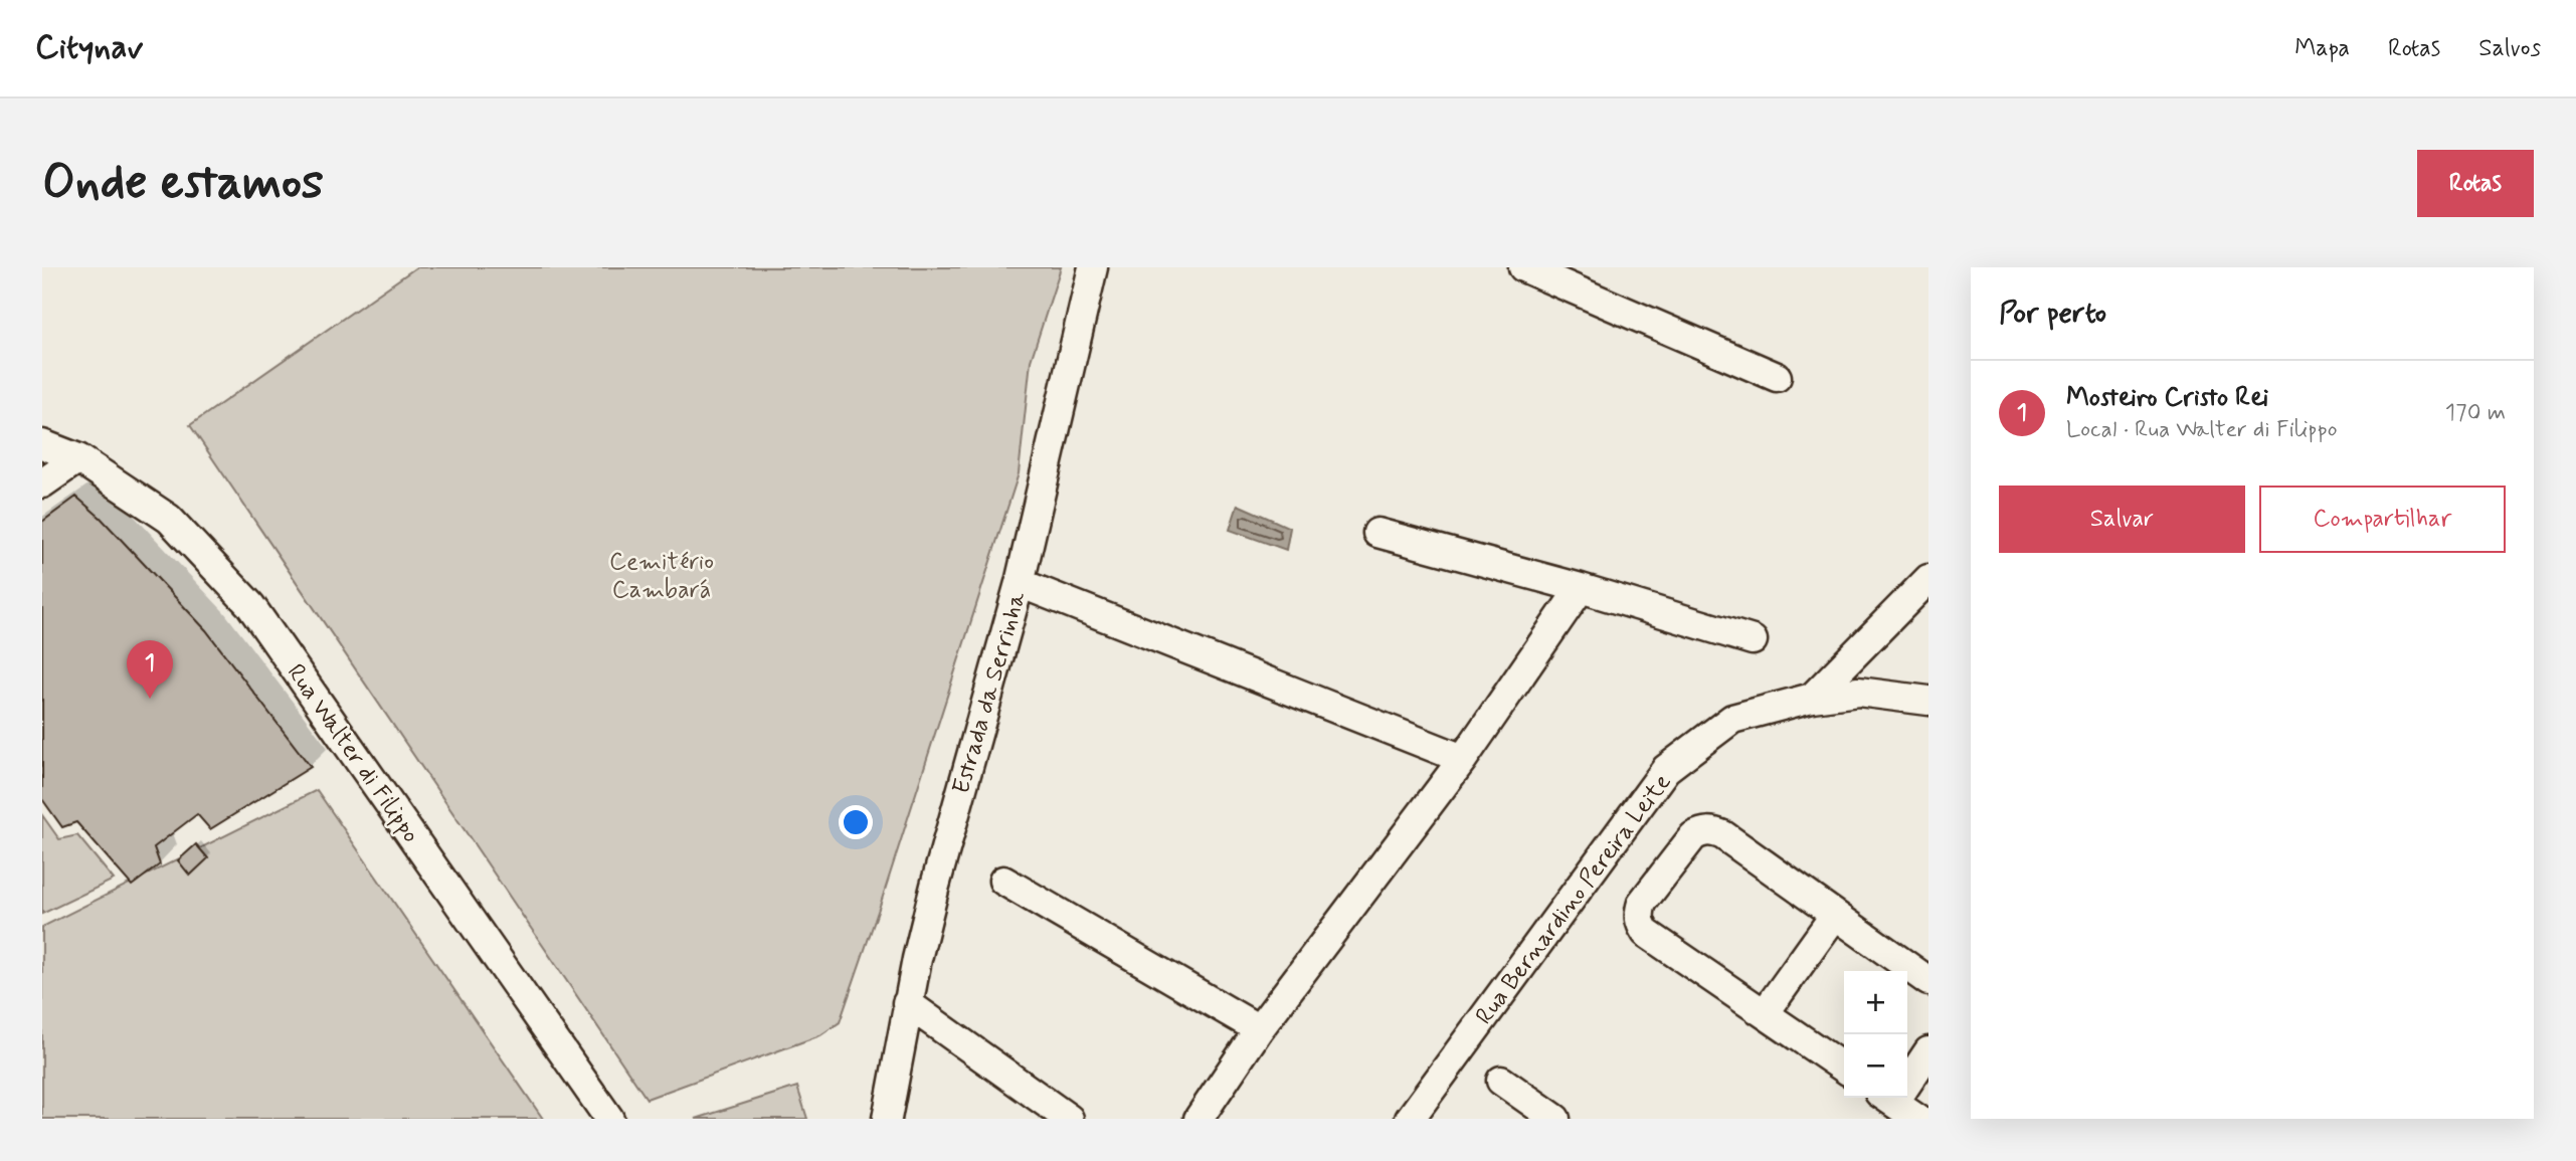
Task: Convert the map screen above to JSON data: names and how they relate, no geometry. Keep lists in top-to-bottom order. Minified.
{"streets":{"street":["Estrada da Serrinha","Rua Walter di Filippo","Rua Bernardino Pereira Leite"]},"parks":["Cemitério Cambará"],"page":{"header":"Citynav","nav":["Mapa","Rotas","Salvos"],"buttons":["Rotas",["Salvar","Compartilhar"]],"title":"Onde estamos","heading":"Por perto","list":[{"mark":"1","name":"Mosteiro Cristo Rei","note":"Local · Rua Walter di Filippo","value":"170 m"}],"pins":"1","map_buttons":["+","−"]}}
